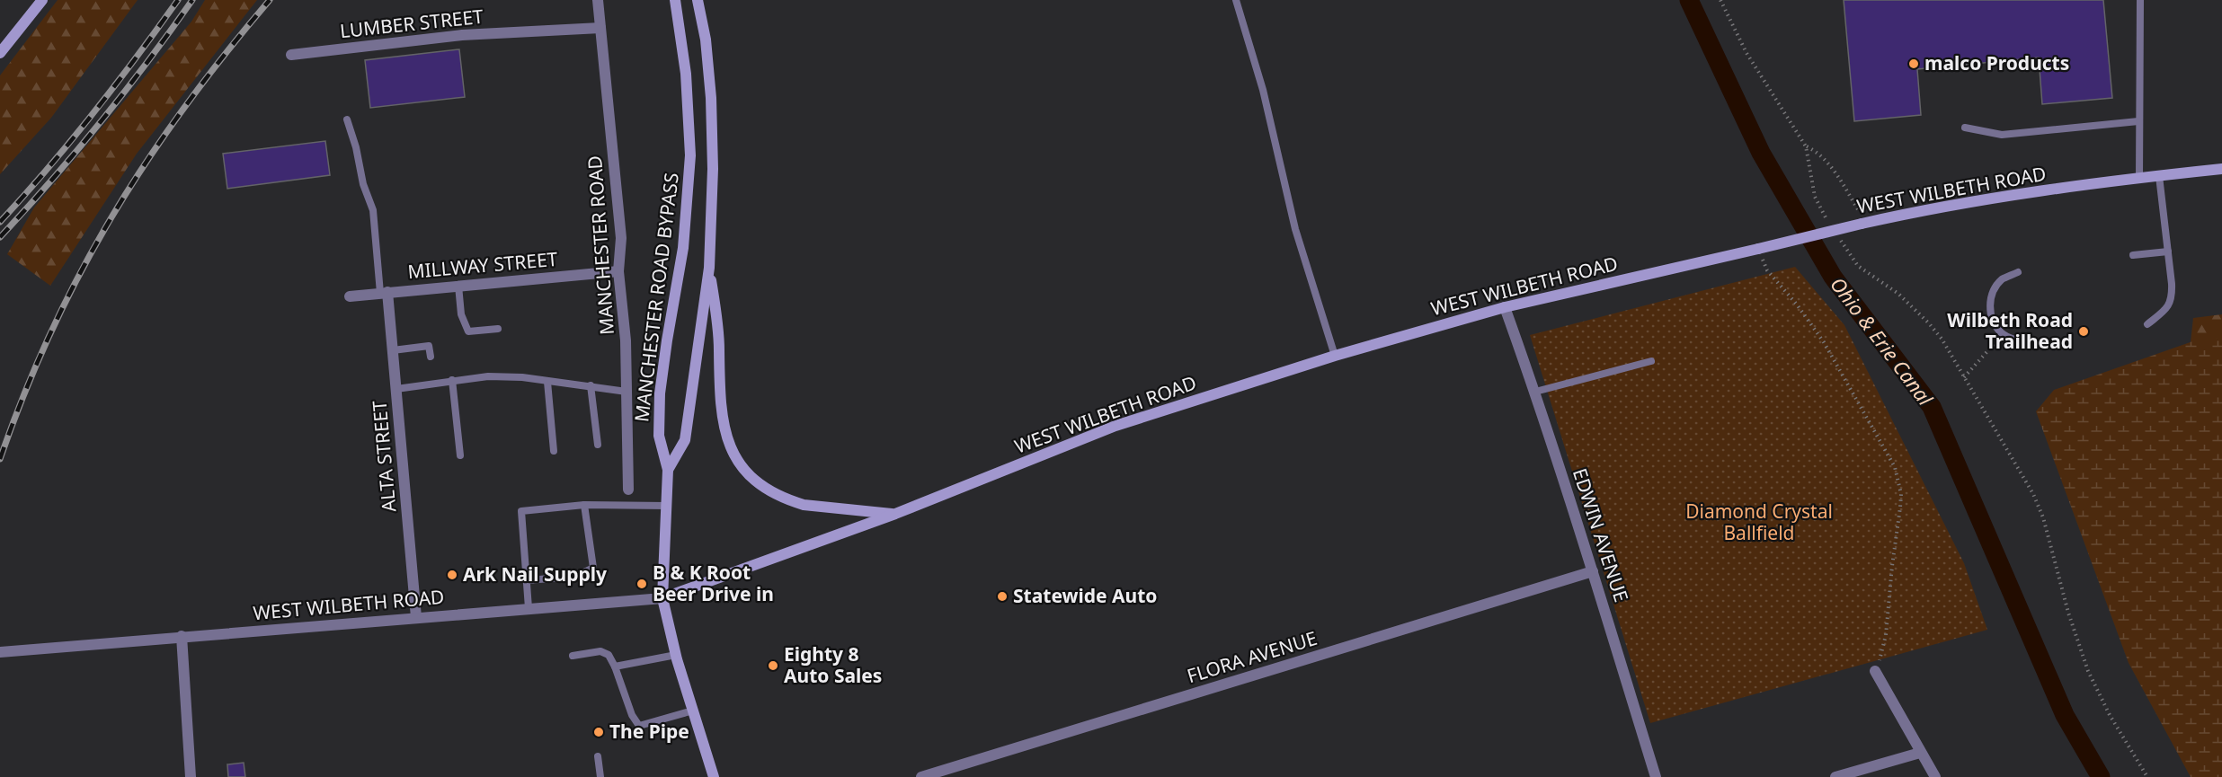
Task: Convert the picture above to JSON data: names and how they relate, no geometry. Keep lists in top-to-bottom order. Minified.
{"streets":{"main road":["WEST WILBETH ROAD","MANCHESTER ROAD BYPASS"],"street":["LUMBER STREET","MANCHESTER ROAD","MILLWAY STREET","ALTA STREET","EDWIN AVENUE","FLORA AVENUE"]},"crossings":[["LUMBER STREET","MANCHESTER ROAD"],["WEST WILBETH ROAD","MANCHESTER ROAD BYPASS"],["WEST WILBETH ROAD","ALTA STREET"],["WEST WILBETH ROAD","EDWIN AVENUE"],["MANCHESTER ROAD","MILLWAY STREET"],["MILLWAY STREET","ALTA STREET"],["EDWIN AVENUE","FLORA AVENUE"]],"water":["Ohio & Erie Canal"],"parks":["Diamond Crystal Ballfield"],"places":["malco Products","Wilbeth Road Trailhead","Ark Nail Supply","B & K Root Beer Drive in","Statewide Auto","Eighty 8 Auto Sales","The Pipe"]}
